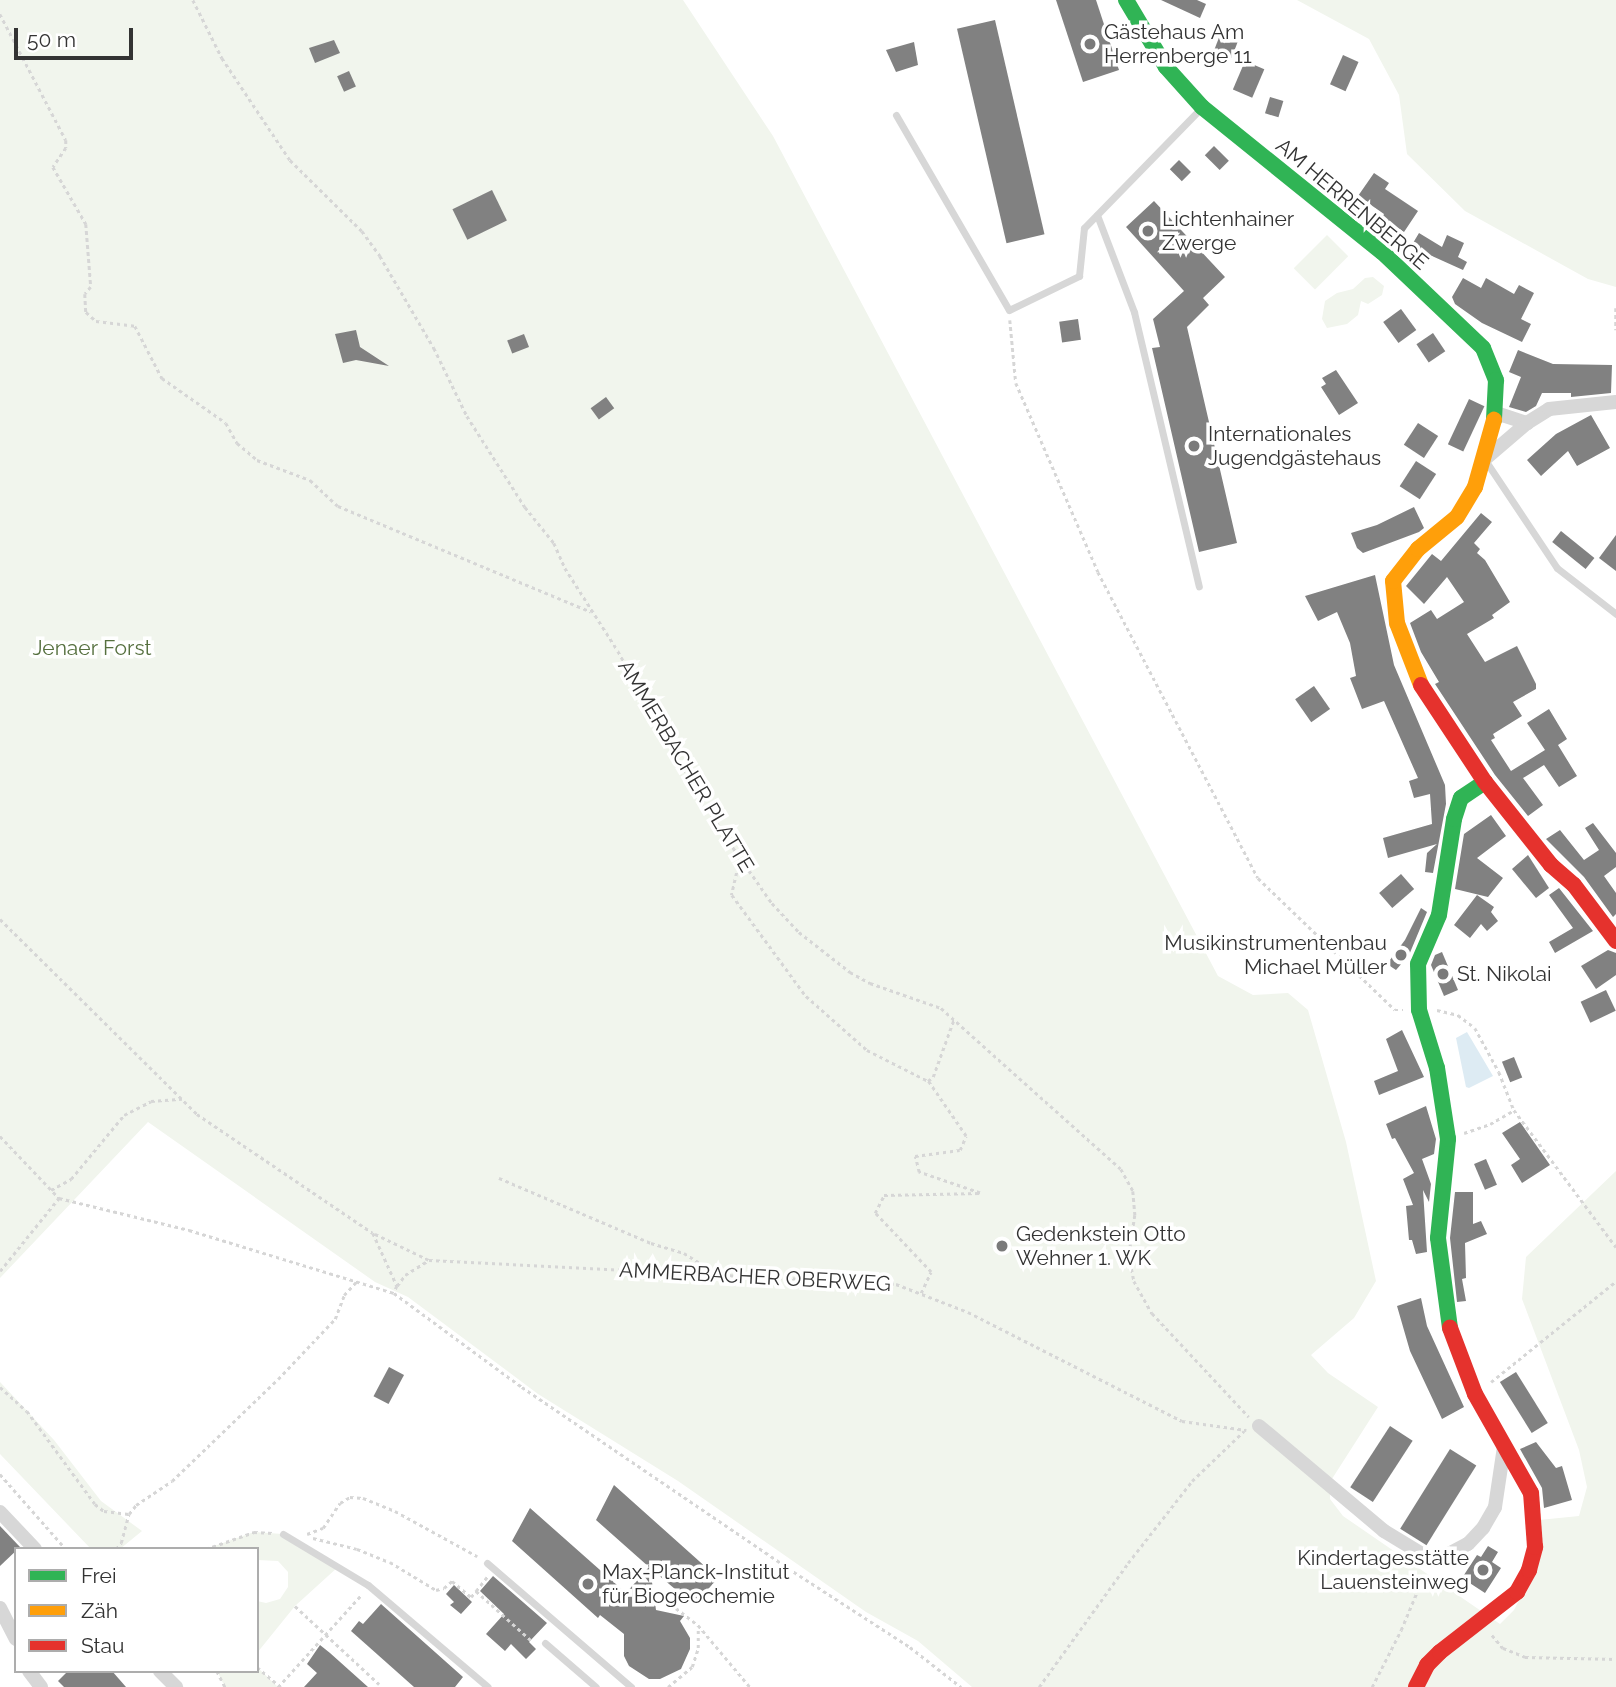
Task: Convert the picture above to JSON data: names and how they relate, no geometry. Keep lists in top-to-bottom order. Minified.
{"streets":{"street":["AM HERRENBERGE"],"path":["AMMERBACHER PLATTE","AMMERBACHER OBERWEG"]},"crossings":[["AMMERBACHER PLATTE","AMMERBACHER OBERWEG"]],"parks":["Jenaer Forst"],"places":["Gästehaus Am Herrenberge 11","Lichtenhainer Zwerge","Internationales Jugendgästehaus","Musikinstrumentenbau Michael Müller","St. Nikolai","Gedenkstein Otto Wehner 1. WK","Kindertagesstätte Lauensteinweg","Max-Planck-Institut für Biogeochemie"],"legend":["Frei","Zäh","Stau"],"scale_bar":"50 m"}
